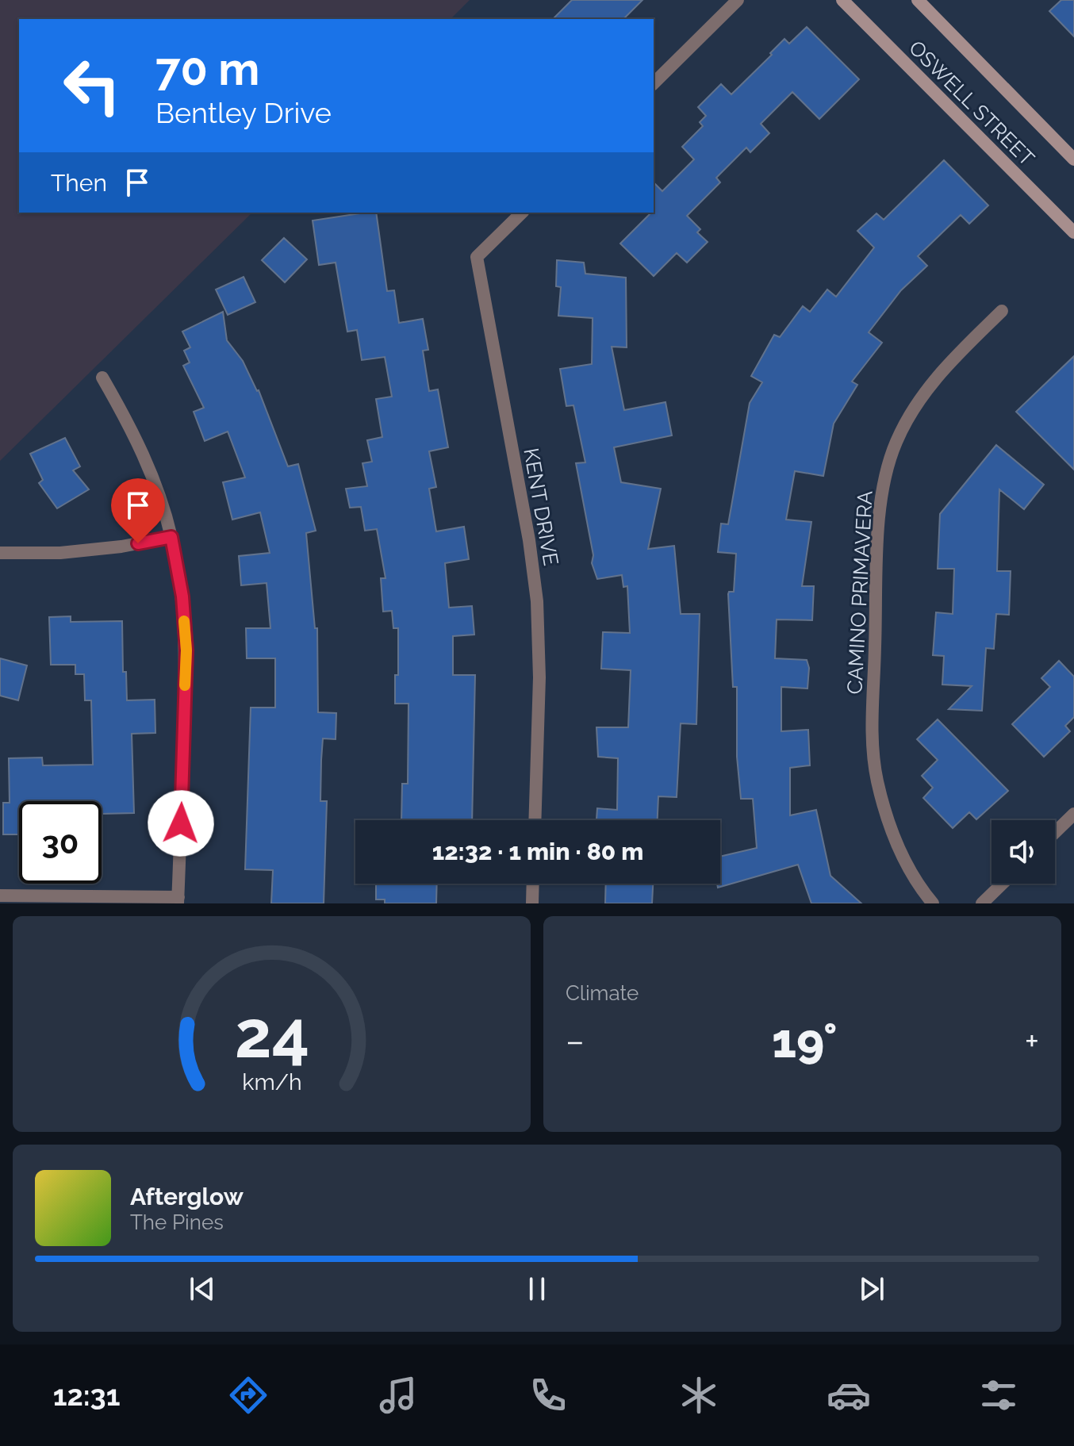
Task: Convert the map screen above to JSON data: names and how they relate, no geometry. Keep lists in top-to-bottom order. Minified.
{"streets":{"main road":["OSWELL STREET"],"street":["KENT DRIVE","CAMINO PRIMAVERA"]},"page":{"turn":["70 m","Bentley Drive"],"then":"Then","limit":"30","trip":"12:32 · 1 min · 80 m","tile":"Climate","heat":["−","19°","+"],"song":["Afterglow","The Pines"],"tabs":"12:31","gauge":["24","km/h"]}}
